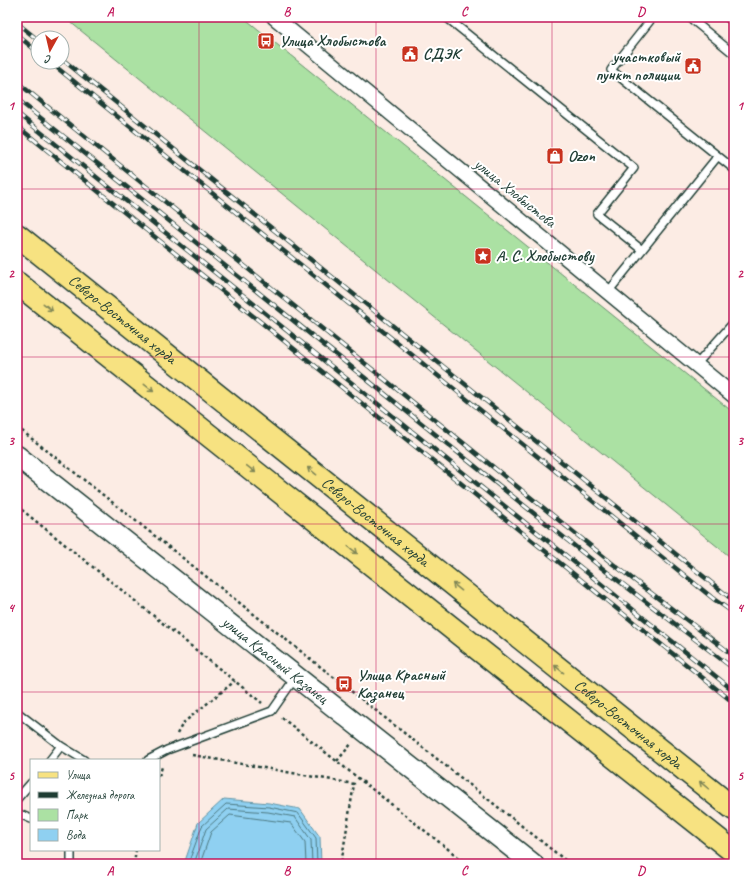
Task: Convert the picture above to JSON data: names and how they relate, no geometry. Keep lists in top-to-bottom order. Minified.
{"streets":{"main road":["Северо-Восточная хорда"],"street":["улица Хлобыстова","улица Красный Казанец"]},"places":{"bus stop":["Улица Хлобыстова","Улица Красный Казанец"],"public building":["СДЭК","участковый пункт полиции"],"shop":["Ozon"],"place":["А. С. Хлобыстову"]},"legend":["Улица","Железная дорога","Парк","Вода"],"north":"bottom","grid":{"columns":["A","B","C","D"],"rows":["1","2","3","4","5"]}}
